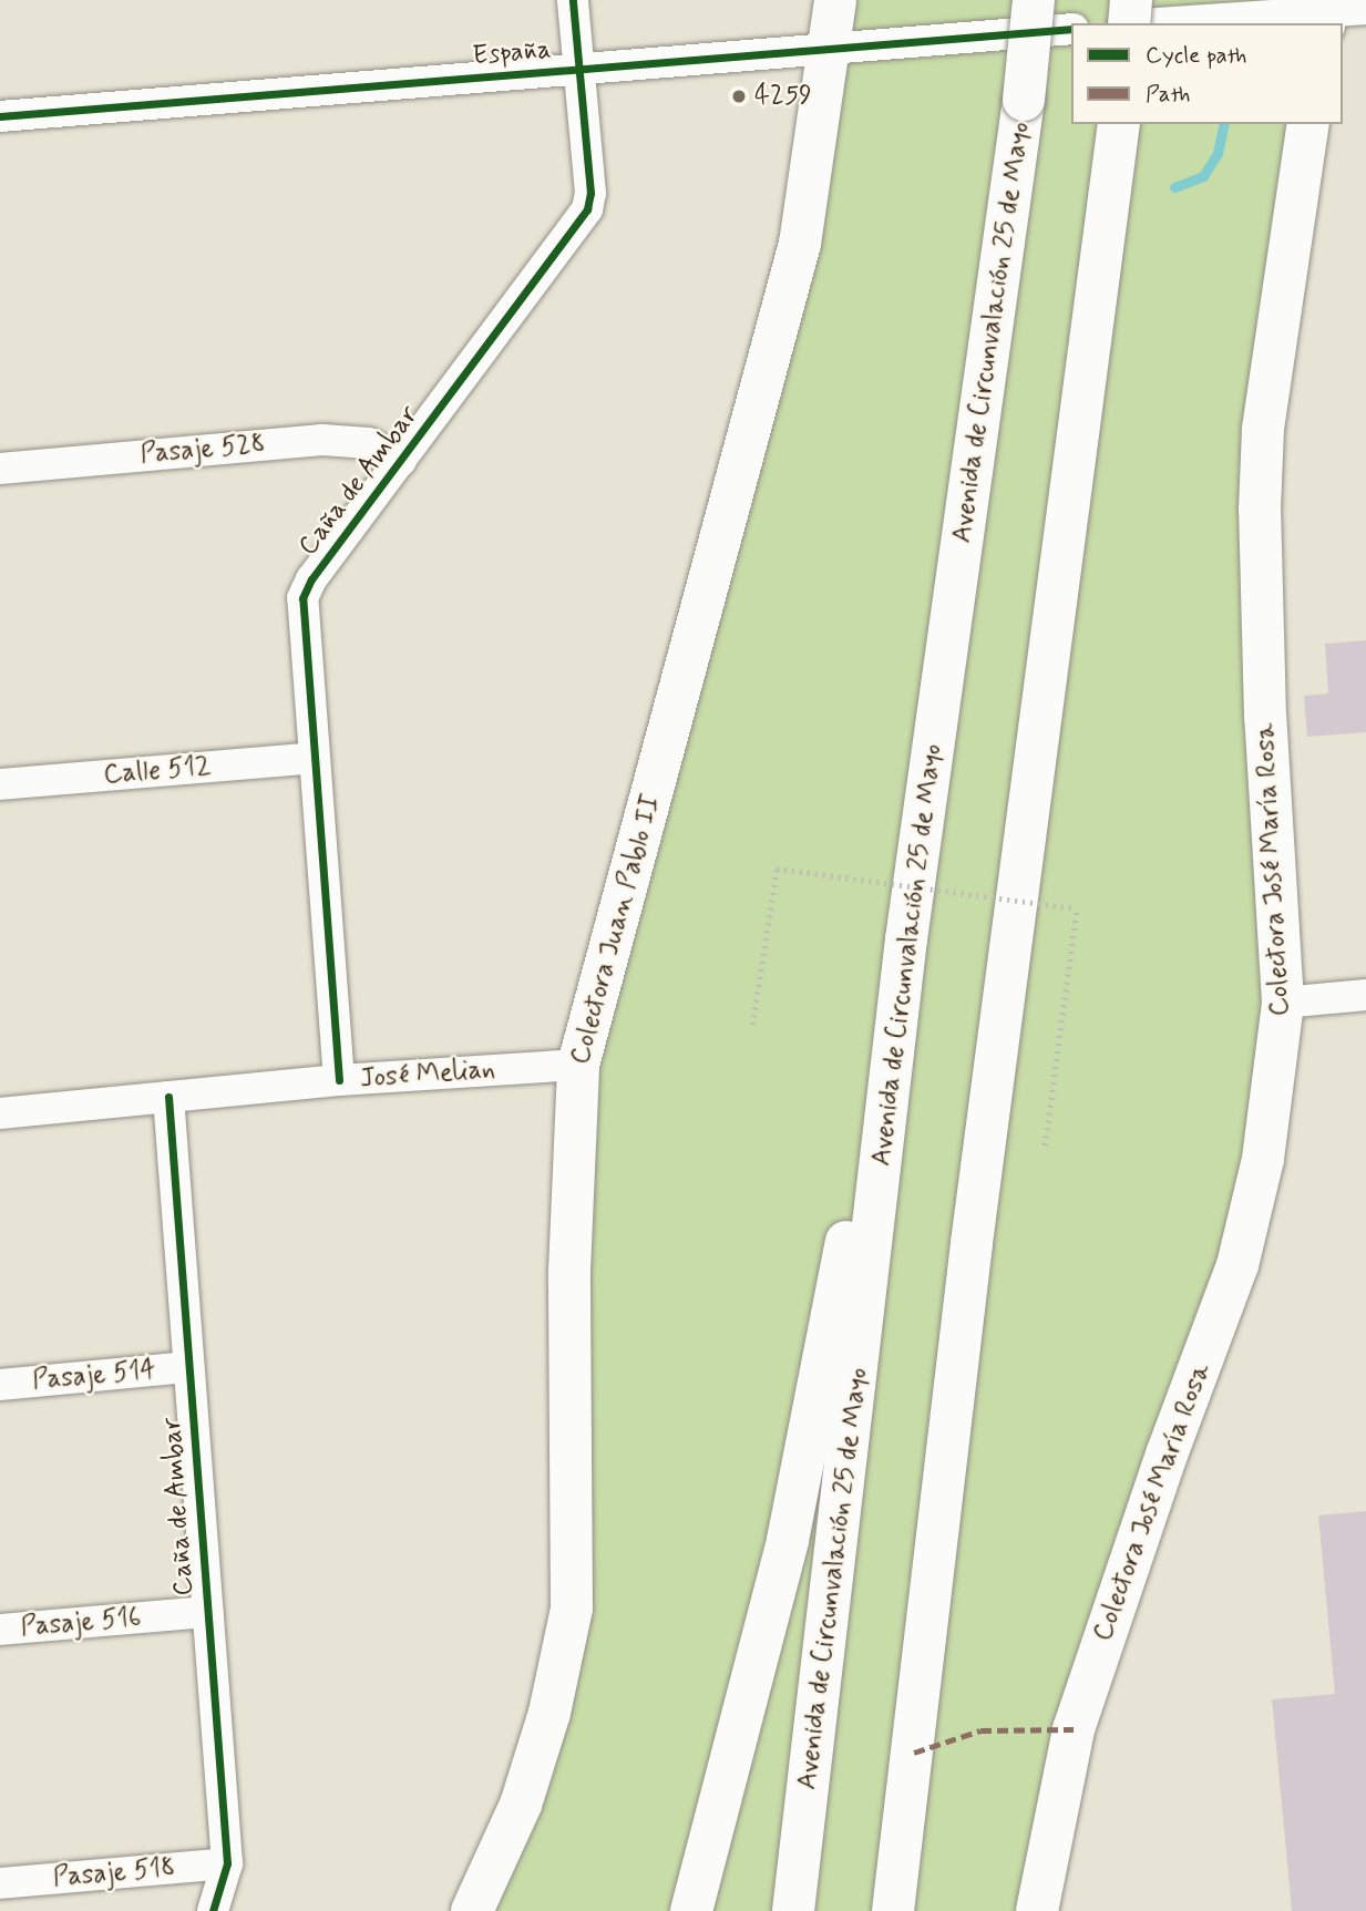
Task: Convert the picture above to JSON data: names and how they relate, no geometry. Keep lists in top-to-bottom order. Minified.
{"streets":{"main road":["Avenida de Circunvalación 25 de Mayo","Colectora José María Rosa","Colectora Juan Pablo II"],"street":["España","Pasaje 528","Caña de Ambar","Calle 512","José Melian","Pasaje 514","Pasaje 516","Pasaje 518"]},"crossings":[["España","Caña de Ambar"],["España","Colectora Juan Pablo II"],["Pasaje 528","Caña de Ambar"],["Caña de Ambar","Calle 512"],["Caña de Ambar","José Melian"],["Caña de Ambar","Pasaje 514"],["Caña de Ambar","Pasaje 516"],["Caña de Ambar","Pasaje 518"],["Colectora Juan Pablo II","José Melian"]],"places":["4259"],"legend":["Cycle path","Path"]}
